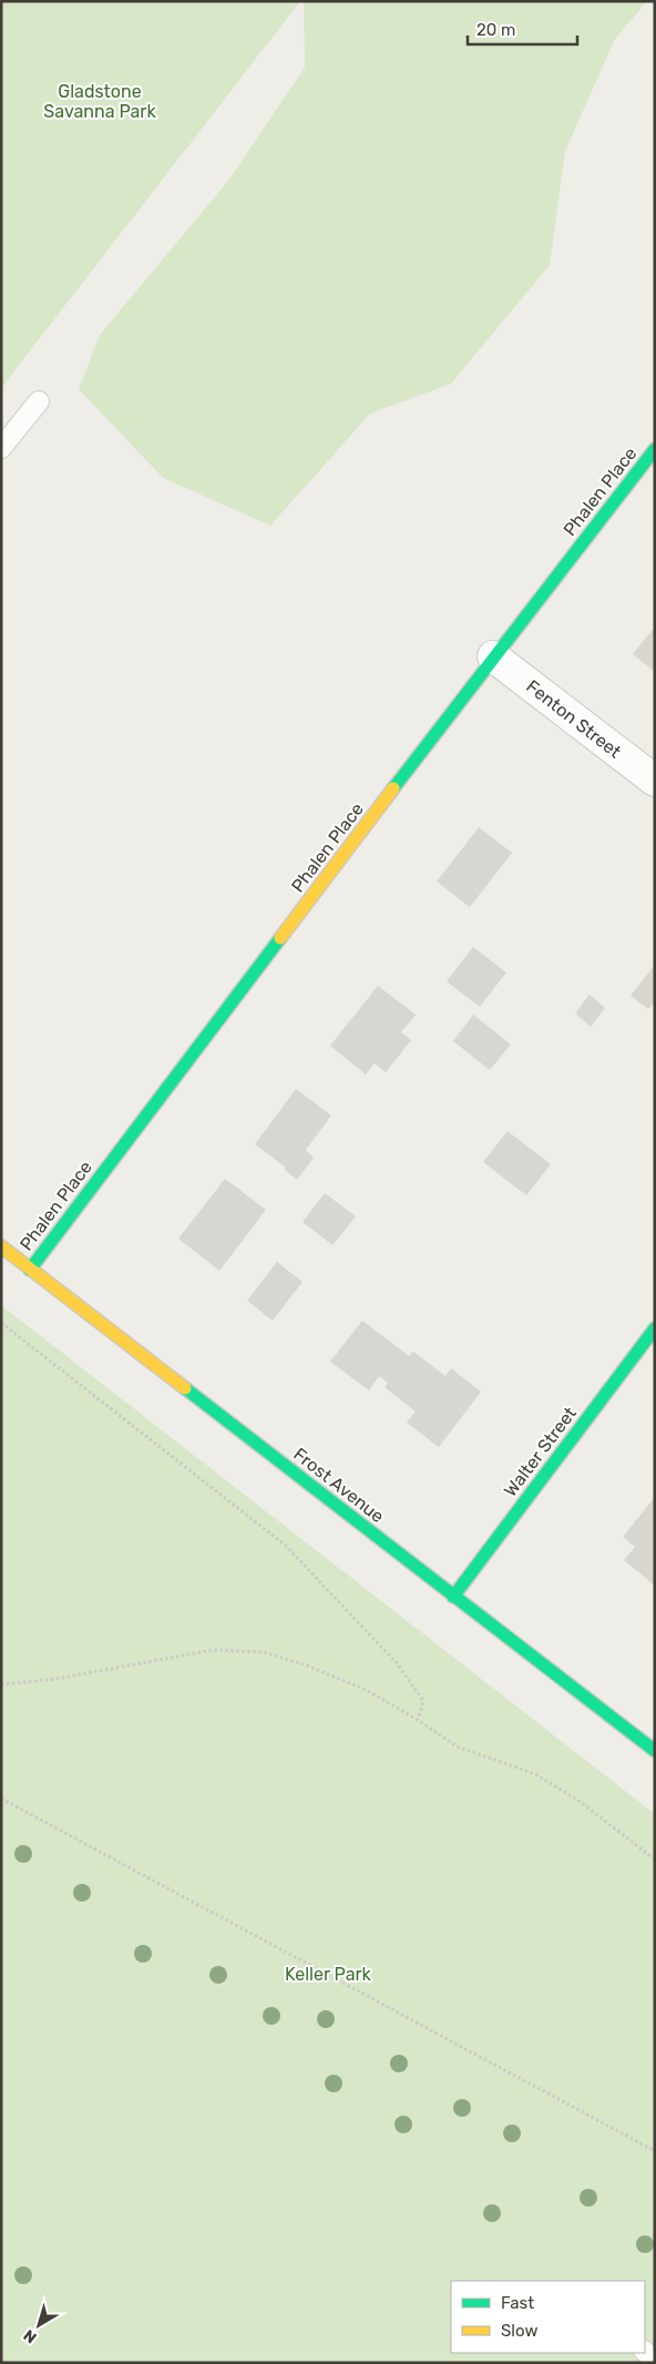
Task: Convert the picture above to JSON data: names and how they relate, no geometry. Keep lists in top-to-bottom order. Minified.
{"streets":{"street":["Phalen Place","Fenton Street","Walter Street","Frost Avenue"]},"crossings":[["Phalen Place","Fenton Street"],["Phalen Place","Frost Avenue"],["Walter Street","Frost Avenue"]],"parks":["Gladstone Savanna Park","Keller Park"],"legend":["Fast","Slow"],"scale_bar":"20 m","north":"bottom left"}
